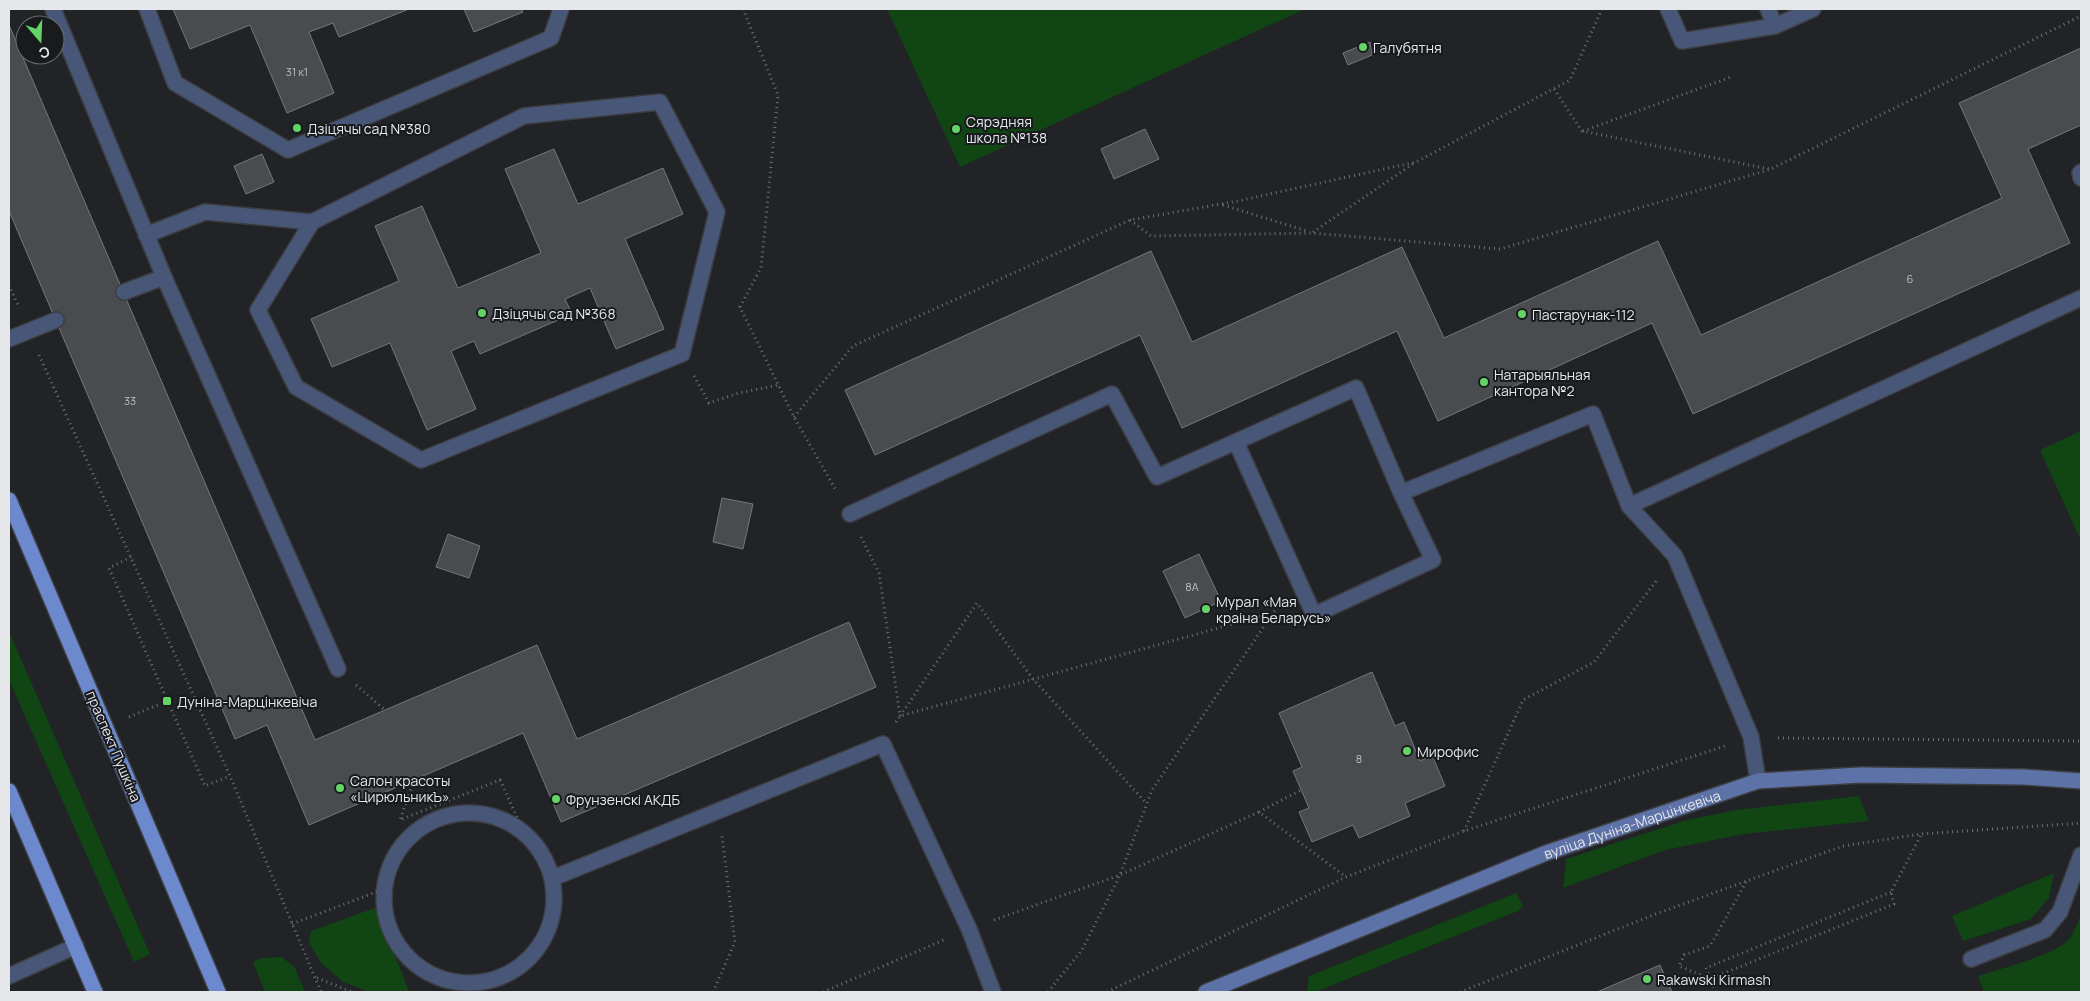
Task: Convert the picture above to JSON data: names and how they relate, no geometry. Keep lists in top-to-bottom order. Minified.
{"streets":{"main road":["праспект Пушкіна"],"street":["вуліца Дуніна-Марцінкевіча"]},"places":{"other":["Галубятня","Дзіцячы сад №380","Сярэдняя школа №138","Дзіцячы сад №368","Пастарунак-112","Натарыяльная кантора №2","Мурал «Мая краіна Беларусь»","Мирофис","Салон красоты «ЦирюльникЪ»","Фрунзенскі АКДБ","Rakawski Kirmash"],"transit":["Дуніна-Марцінкевіча"]},"house_numbers":["31 к1","6","33","8А","8"],"north":"bottom"}
